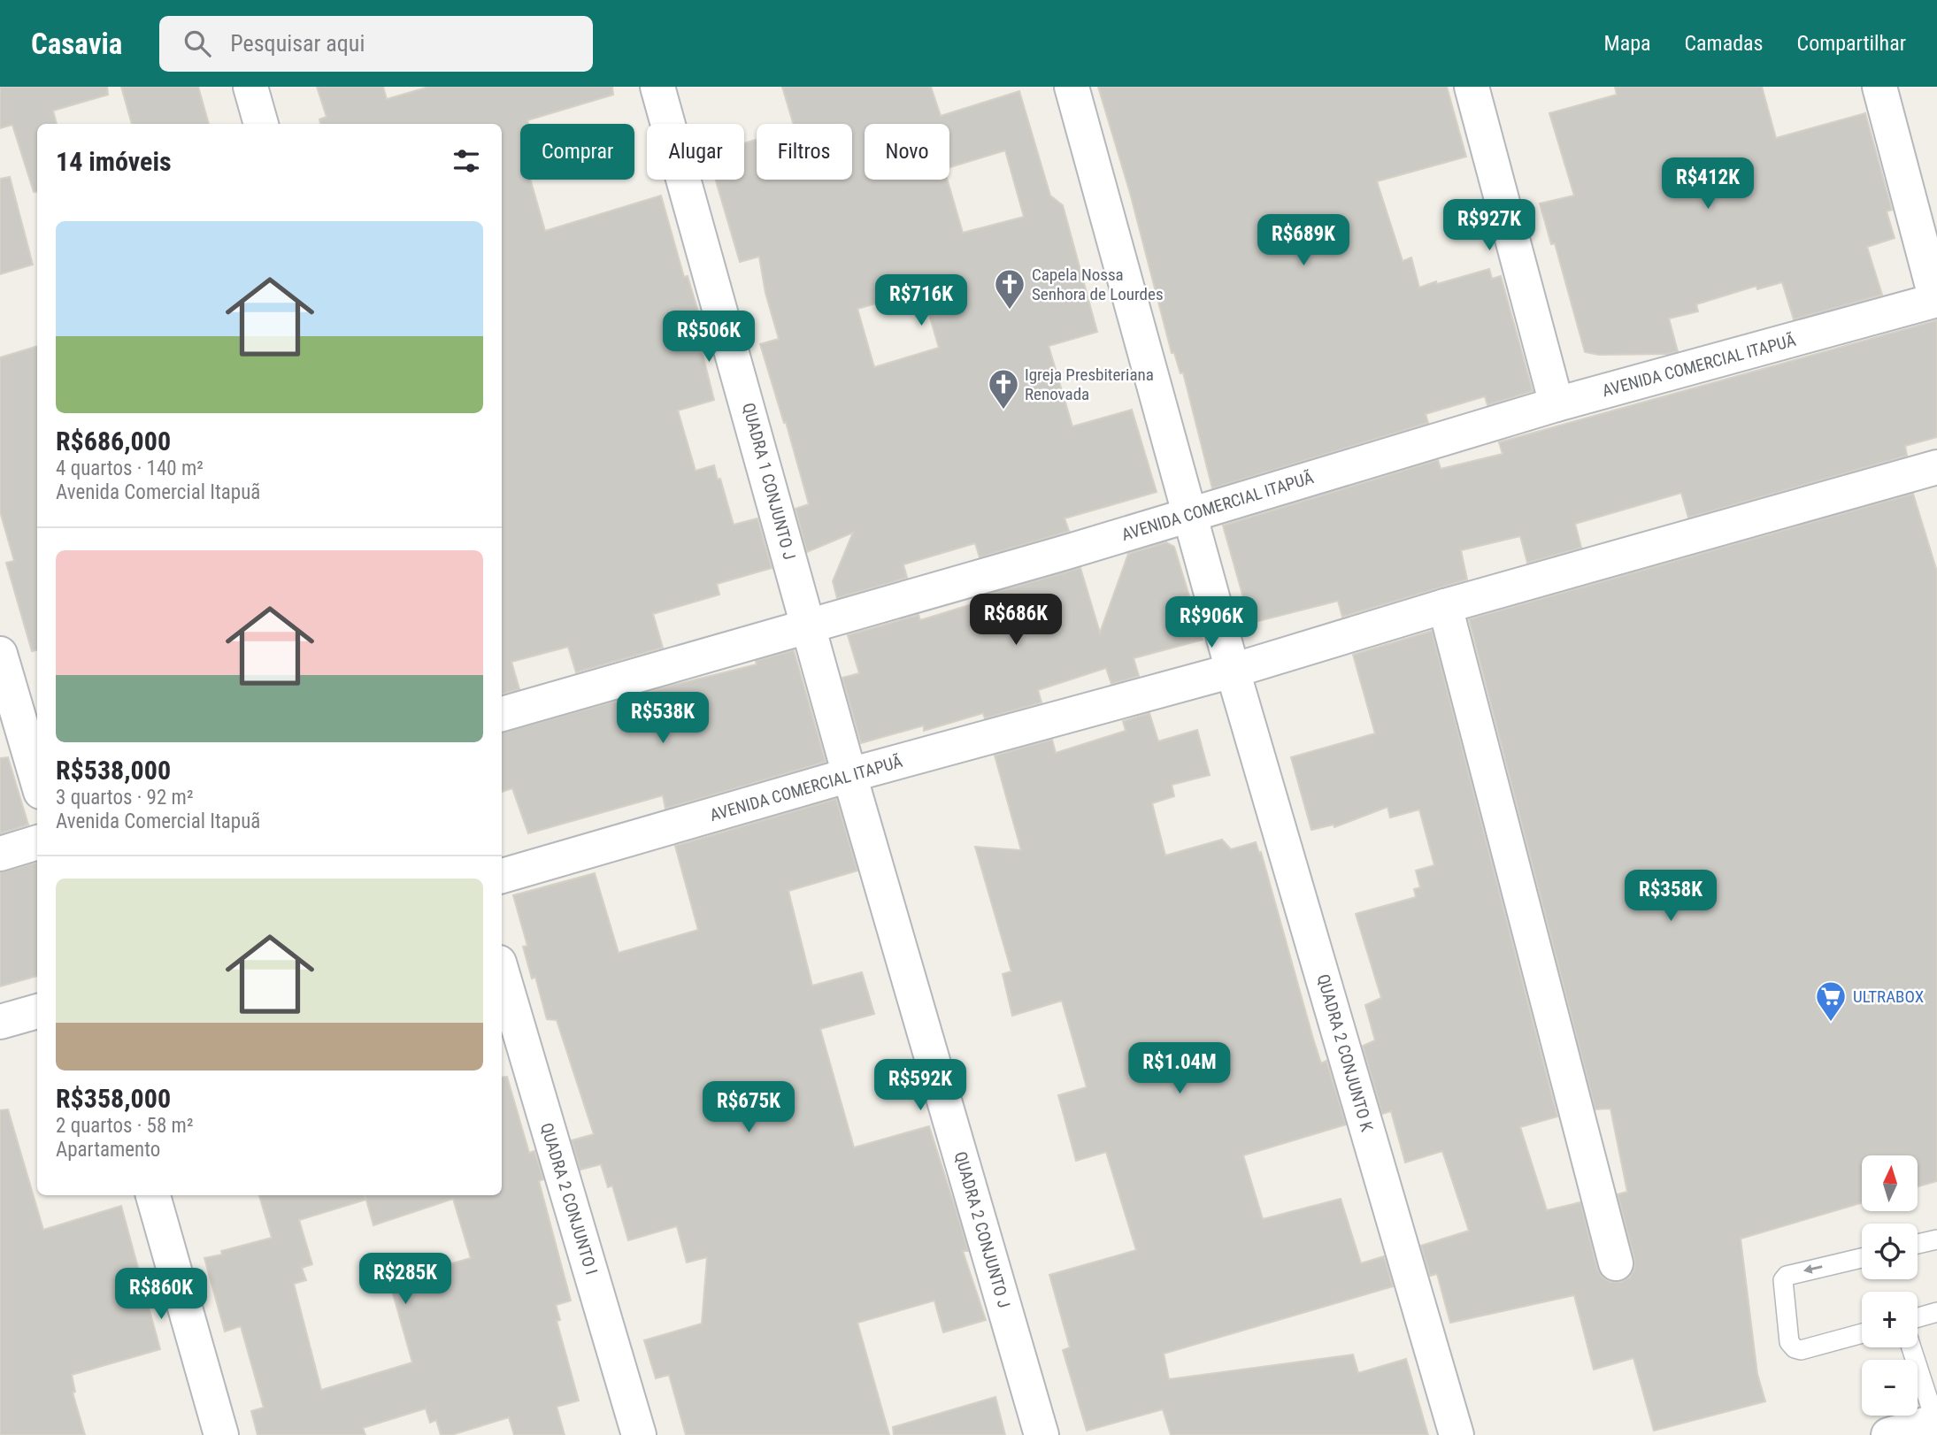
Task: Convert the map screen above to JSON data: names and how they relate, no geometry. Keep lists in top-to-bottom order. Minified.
{"streets":{"street":["AVENIDA COMERCIAL ITAPUÃ","QUADRA 1 CONJUNTO J","QUADRA 2 CONJUNTO K","QUADRA 2 CONJUNTO I","QUADRA 2 CONJUNTO J"]},"crossings":[["AVENIDA COMERCIAL ITAPUÃ","QUADRA 1 CONJUNTO J"],["AVENIDA COMERCIAL ITAPUÃ","QUADRA 2 CONJUNTO K"],["AVENIDA COMERCIAL ITAPUÃ","QUADRA 2 CONJUNTO J"],["QUADRA 1 CONJUNTO J","QUADRA 2 CONJUNTO J"]],"places":{"church":["Capela Nossa Senhora de Lourdes","Igreja Presbiteriana Renovada"],"supermarket":["ULTRABOX"]},"north":"top","page":{"header":"Casavia","search":"Pesquisar aqui","nav":["Mapa","Camadas","Compartilhar"],"chip":["Comprar","Alugar","Filtros","Novo"],"heading":"14 imóveis","price":["R$412K","R$927K","R$689K","R$716K","R$506K","R$686K","R$906K","R$538K","R$358K","R$1.04M","R$592K","R$675K","R$285K","R$860K"],"list":[{"name":"R$686,000","note":"4 quartos · 140 m² · Avenida Comercial Itapuã"},{"name":"R$538,000","note":"3 quartos · 92 m² · Avenida Comercial Itapuã"},{"name":"R$358,000","note":"2 quartos · 58 m² · Apartamento"}],"map_buttons":["+","−"]}}
